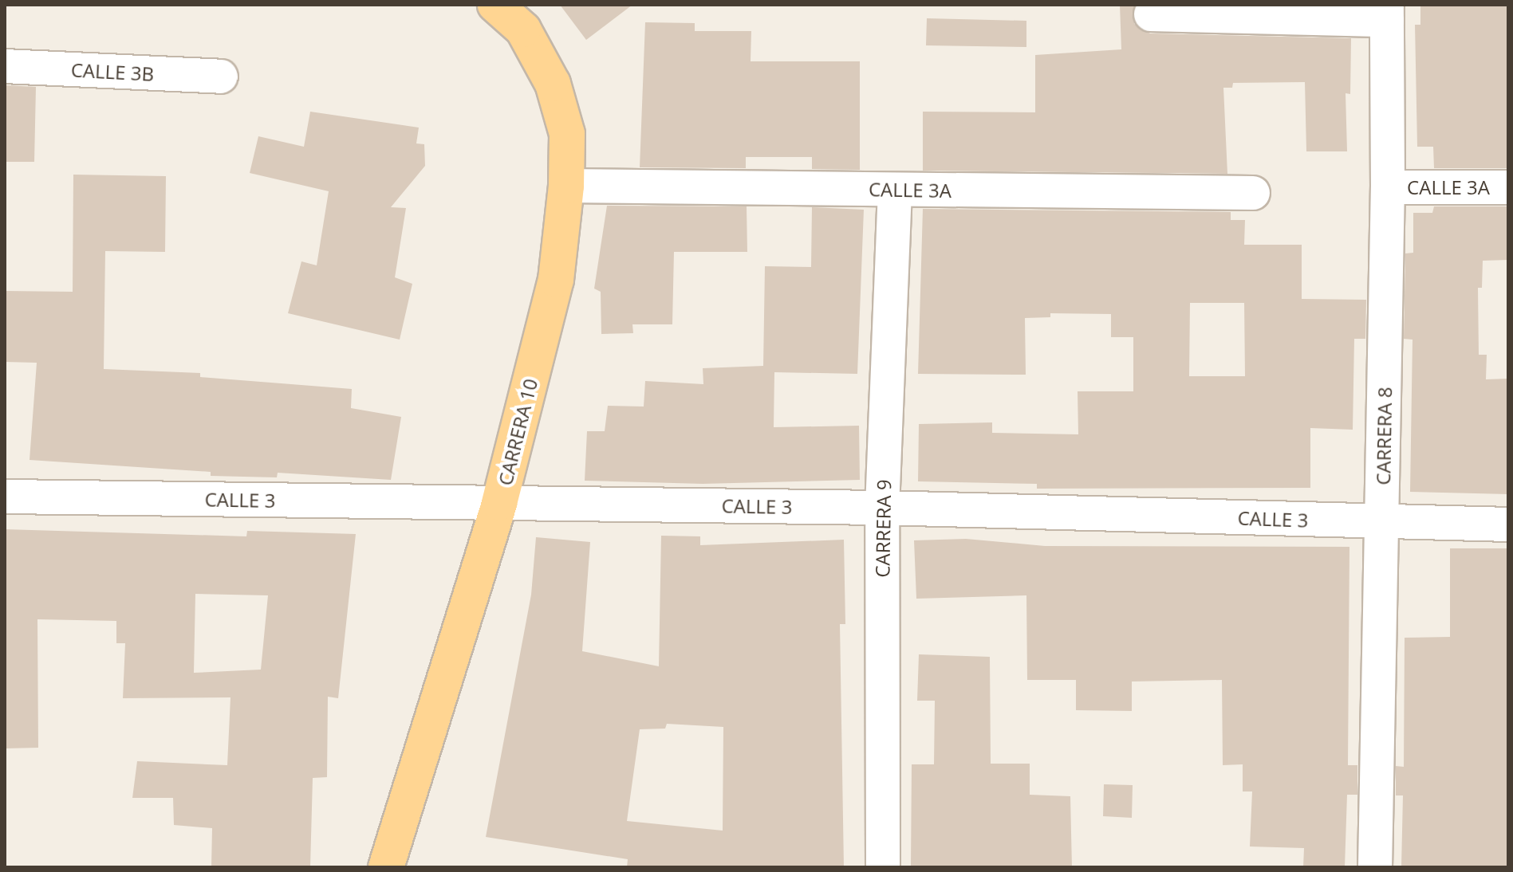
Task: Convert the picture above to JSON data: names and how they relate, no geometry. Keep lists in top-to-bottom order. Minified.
{"streets":{"main road":["CARRERA 10"],"street":["CALLE 3B","CALLE 3A","CARRERA 8","CALLE 3","CARRERA 9"]},"crossings":[["CALLE 3A","CARRERA 10"],["CALLE 3A","CARRERA 8"],["CALLE 3A","CARRERA 9"],["CARRERA 10","CALLE 3"],["CARRERA 8","CALLE 3"],["CALLE 3","CARRERA 9"]]}
